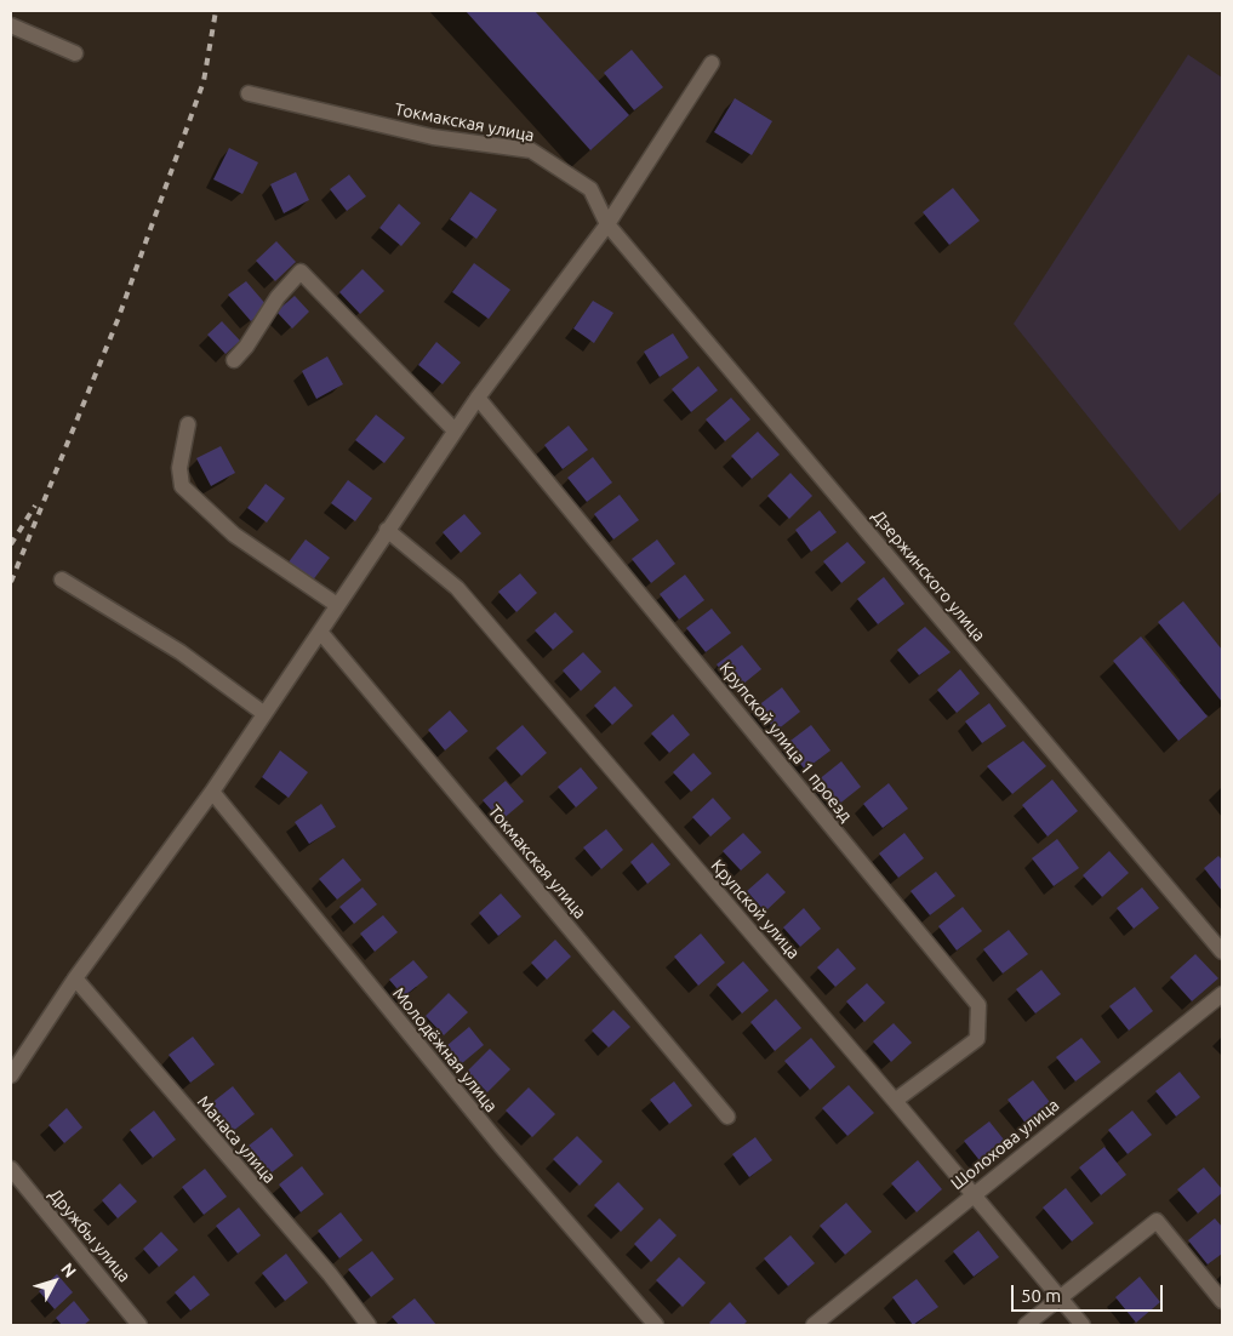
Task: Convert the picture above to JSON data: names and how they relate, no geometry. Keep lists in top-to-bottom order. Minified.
{"streets":{"street":["Токмакская улица","Дзержинского улица","Крупской улица 1 проезд","Крупской улица","Молодёжная улица","Манаса улица","Шолохова улица","Дружбы улица"]},"crossings":[["Токмакская улица","Дзержинского улица"],["Крупской улица 1 проезд","Крупской улица"],["Крупской улица","Шолохова улица"]],"scale_bar":"50 m","north":"top right"}
